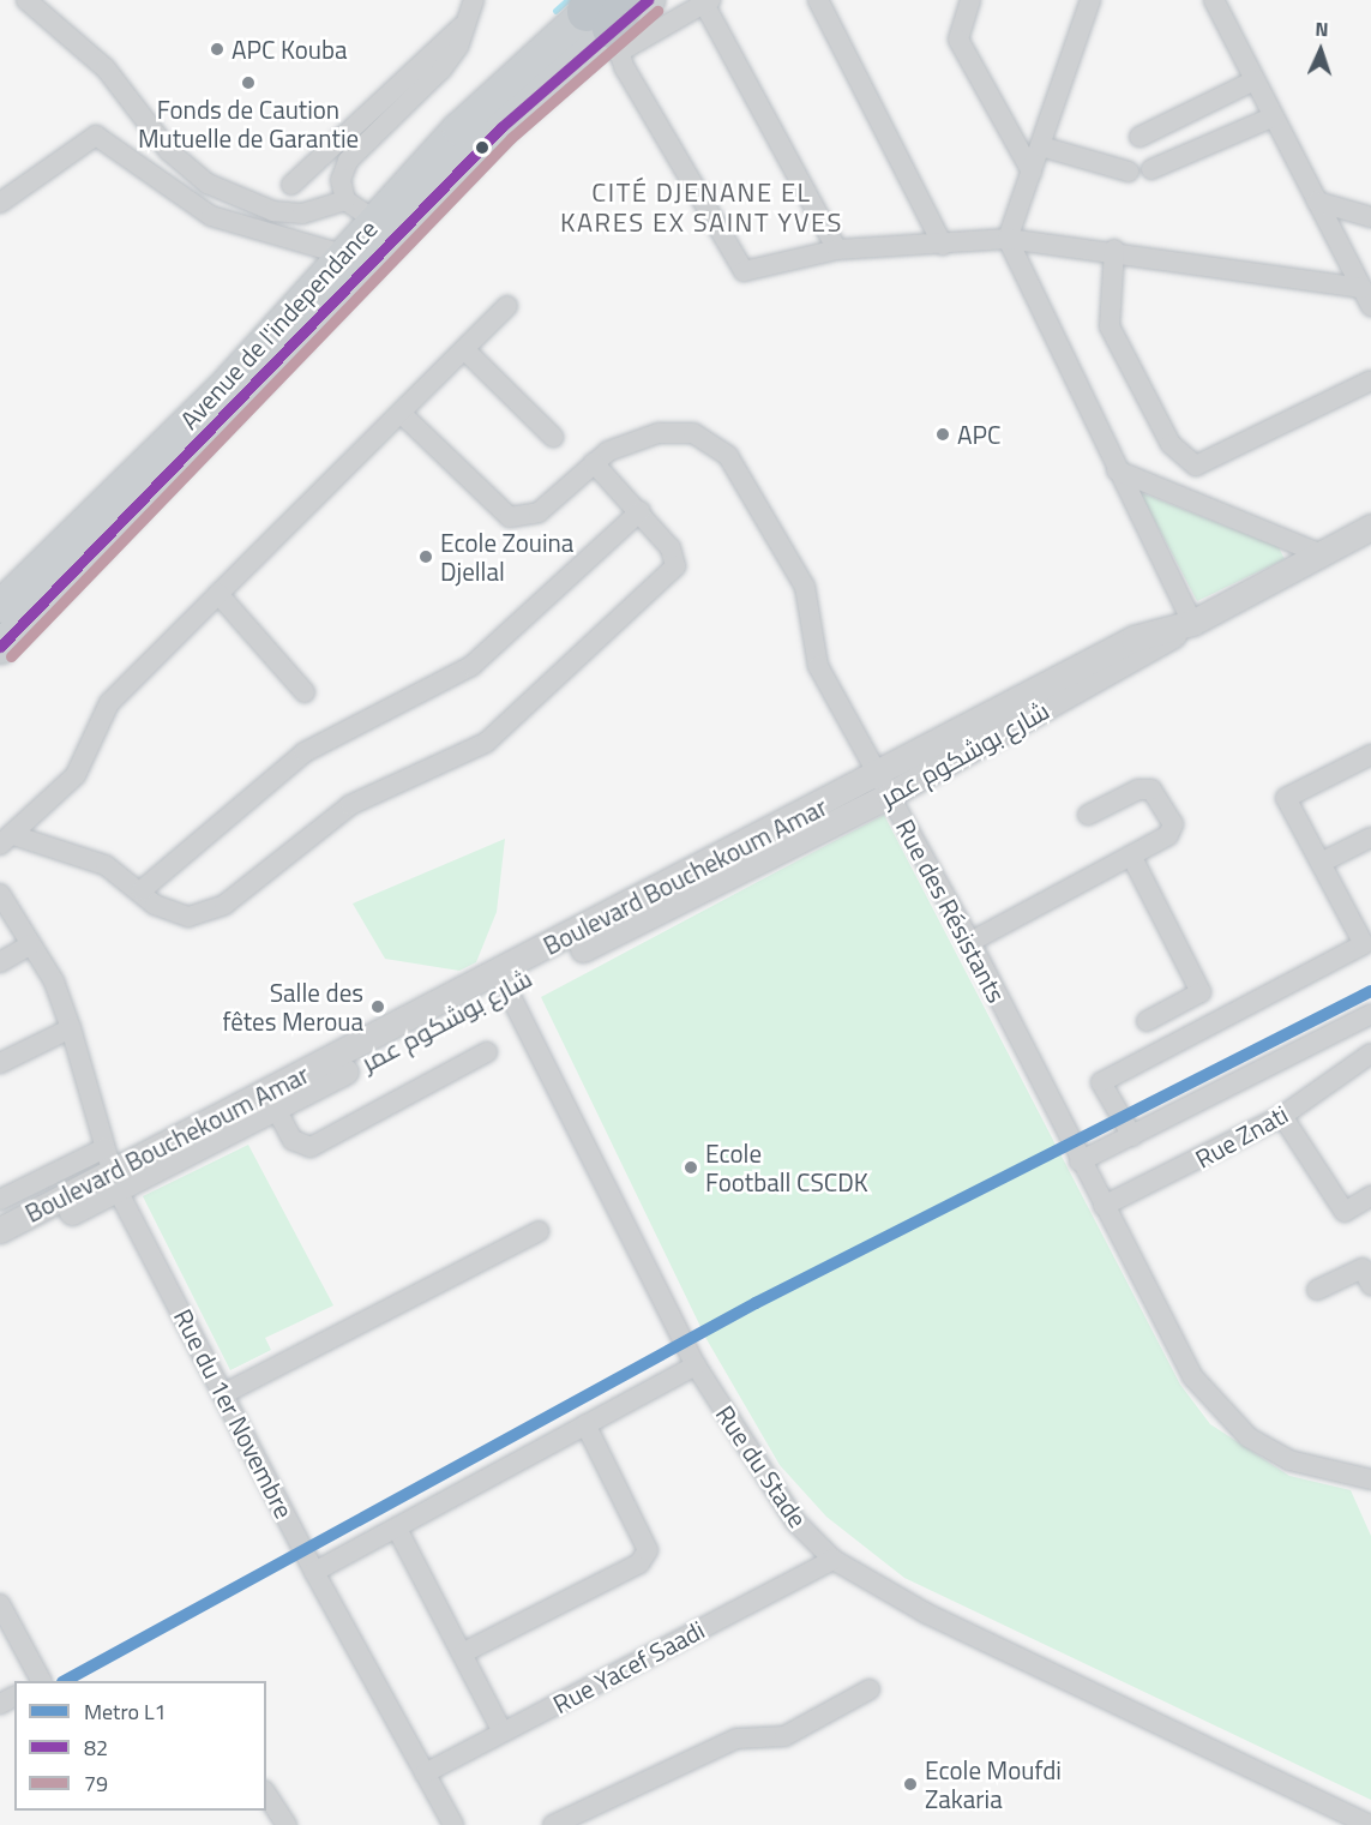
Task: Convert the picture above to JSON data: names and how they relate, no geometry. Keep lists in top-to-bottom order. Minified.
{"streets":{"main road":["Avenue de l'independance"],"street":["شارع بوشكوم عمر","Boulevard Bouchekoum Amar","Rue des Résistants","Rue Znati","Rue du 1er Novembre","Rue du Stade","Rue Yacef Saadi"]},"crossings":[["شارع بوشكوم عمر","Boulevard Bouchekoum Amar"],["شارع بوشكوم عمر","Rue des Résistants"],["شارع بوشكوم عمر","Rue du 1er Novembre"],["شارع بوشكوم عمر","Rue du Stade"],["Boulevard Bouchekoum Amar","Rue du 1er Novembre"],["Boulevard Bouchekoum Amar","Rue du Stade"],["Rue des Résistants","Rue Znati"],["Rue du 1er Novembre","Rue Yacef Saadi"],["Rue du Stade","Rue Yacef Saadi"]],"districts":["CITÉ DJENANE EL KARES EX SAINT YVES"],"places":["APC Kouba","Fonds de Caution Mutuelle de Garantie","APC","Ecole Zouina Djellal","Salle des fêtes Meroua","Ecole Football CSCDK","Ecole Moufdi Zakaria"],"lines":["transit line 82","transit line 79","metro line L1"],"legend":["Metro L1","82","79"],"north":"top"}
